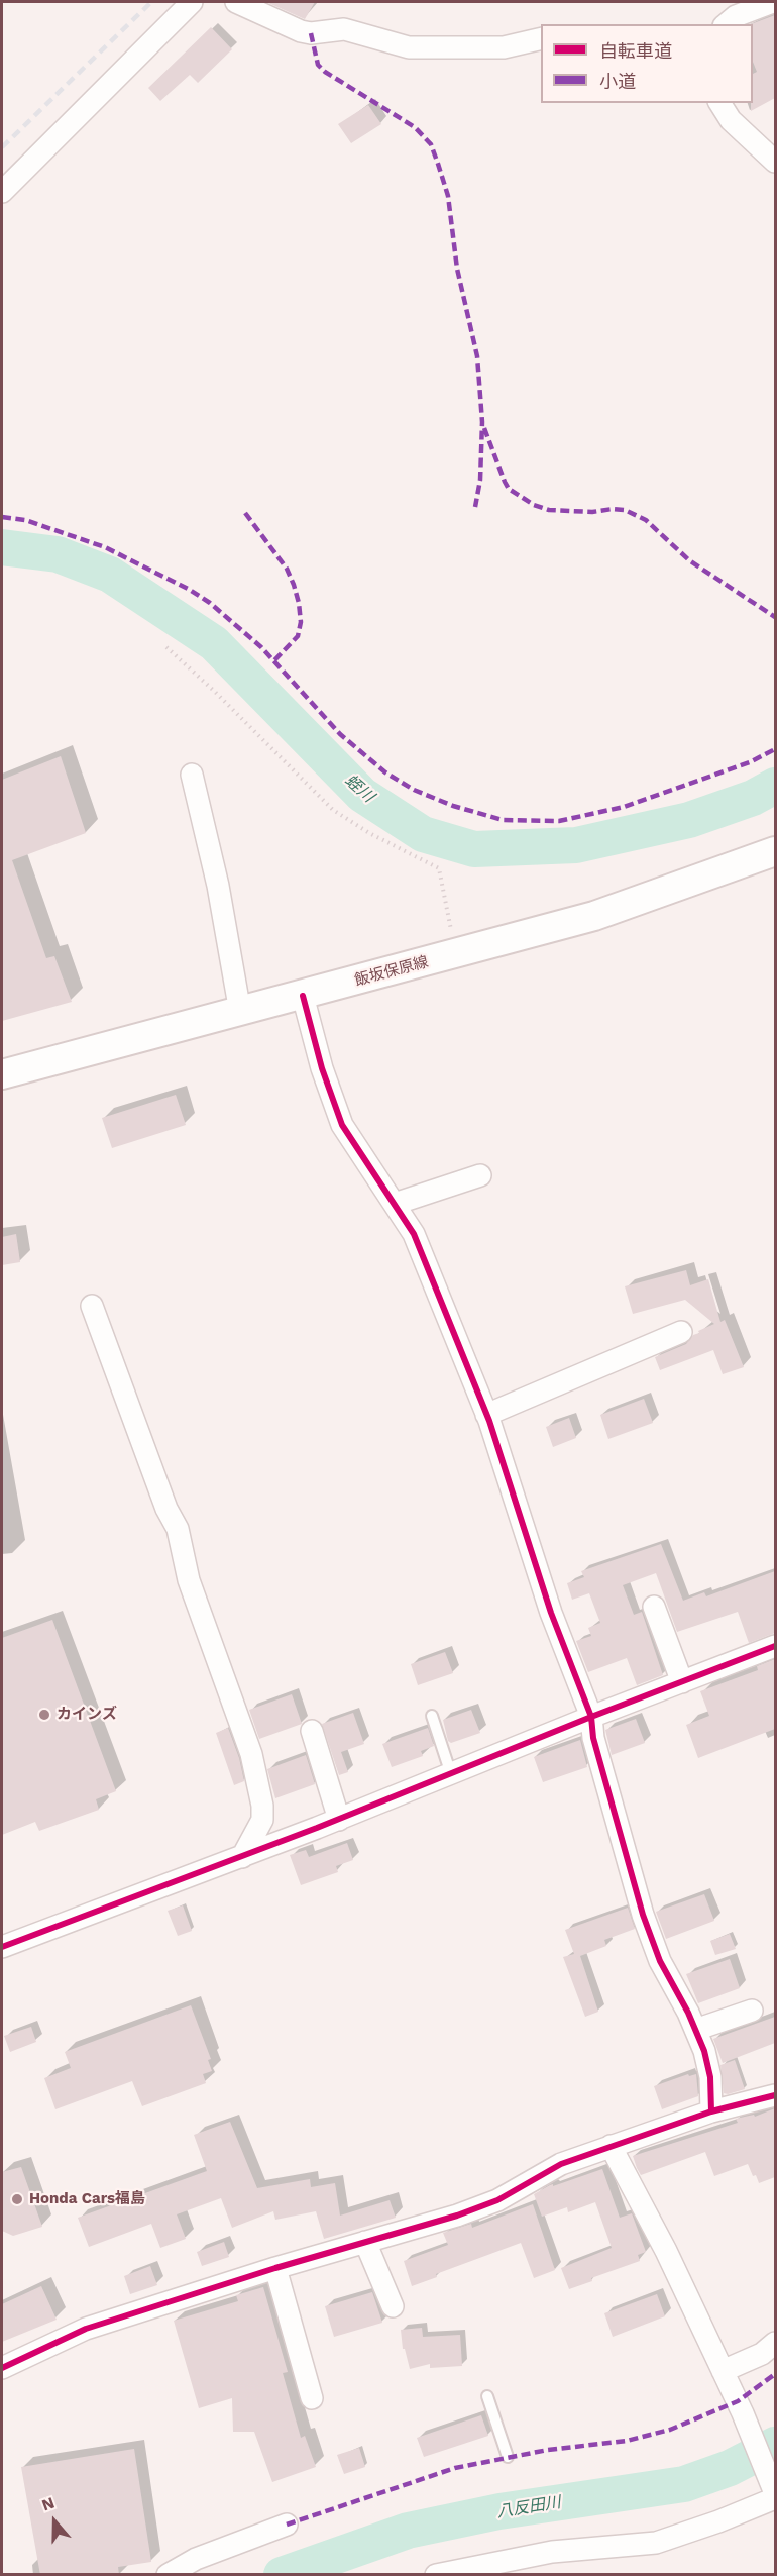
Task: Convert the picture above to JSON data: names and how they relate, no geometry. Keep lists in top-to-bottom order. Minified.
{"streets":{"main road":["飯坂保原線"]},"water":["蛭川","八反田川"],"places":["カインズ","Honda Cars福島"],"legend":["自転車道","小道"],"north":"top"}
